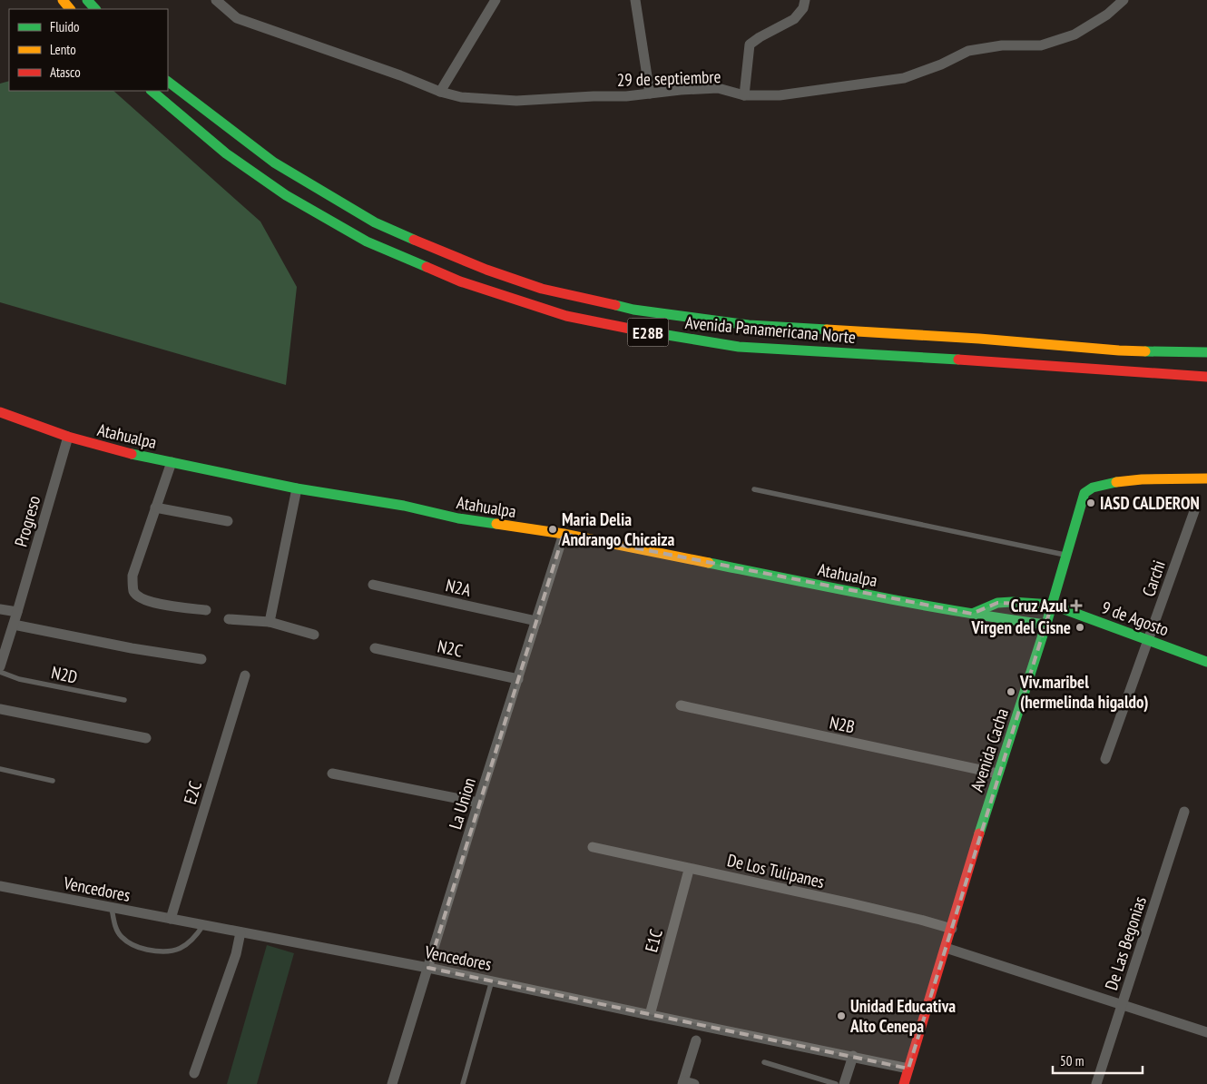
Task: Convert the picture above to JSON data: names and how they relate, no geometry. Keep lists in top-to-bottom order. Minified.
{"streets":{"main road":["Avenida Panamericana Norte","E28B","Atahualpa","9 de Agosto","Avenida Cacha"],"street":["29 de septiembre","Progreso","Carchi","N2A","N2C","N2B","E2C","La Union","De Los Tulipanes","Vencedores","E1C","De Las Begonias"],"lane":["N2D"]},"crossings":[["Atahualpa","Progreso"],["Atahualpa","Avenida Cacha"],["Atahualpa","La Union"],["Carchi","9 de Agosto"],["N2A","La Union"],["9 de Agosto","Avenida Cacha"],["N2C","La Union"],["N2B","Avenida Cacha"],["Avenida Cacha","De Los Tulipanes"],["Avenida Cacha","Vencedores"],["E2C","Vencedores"],["La Union","Vencedores"],["Vencedores","E1C"]],"places":{"other":["IASD CALDERON","Maria Delia Andrango Chicaiza","Virgen del Cisne","Viv.maribel (hermelinda higaldo)","Unidad Educativa Alto Cenepa"],"health":["Cruz Azul"]},"legend":["Fluido","Lento","Atasco"],"scale_bar":"50 m"}
